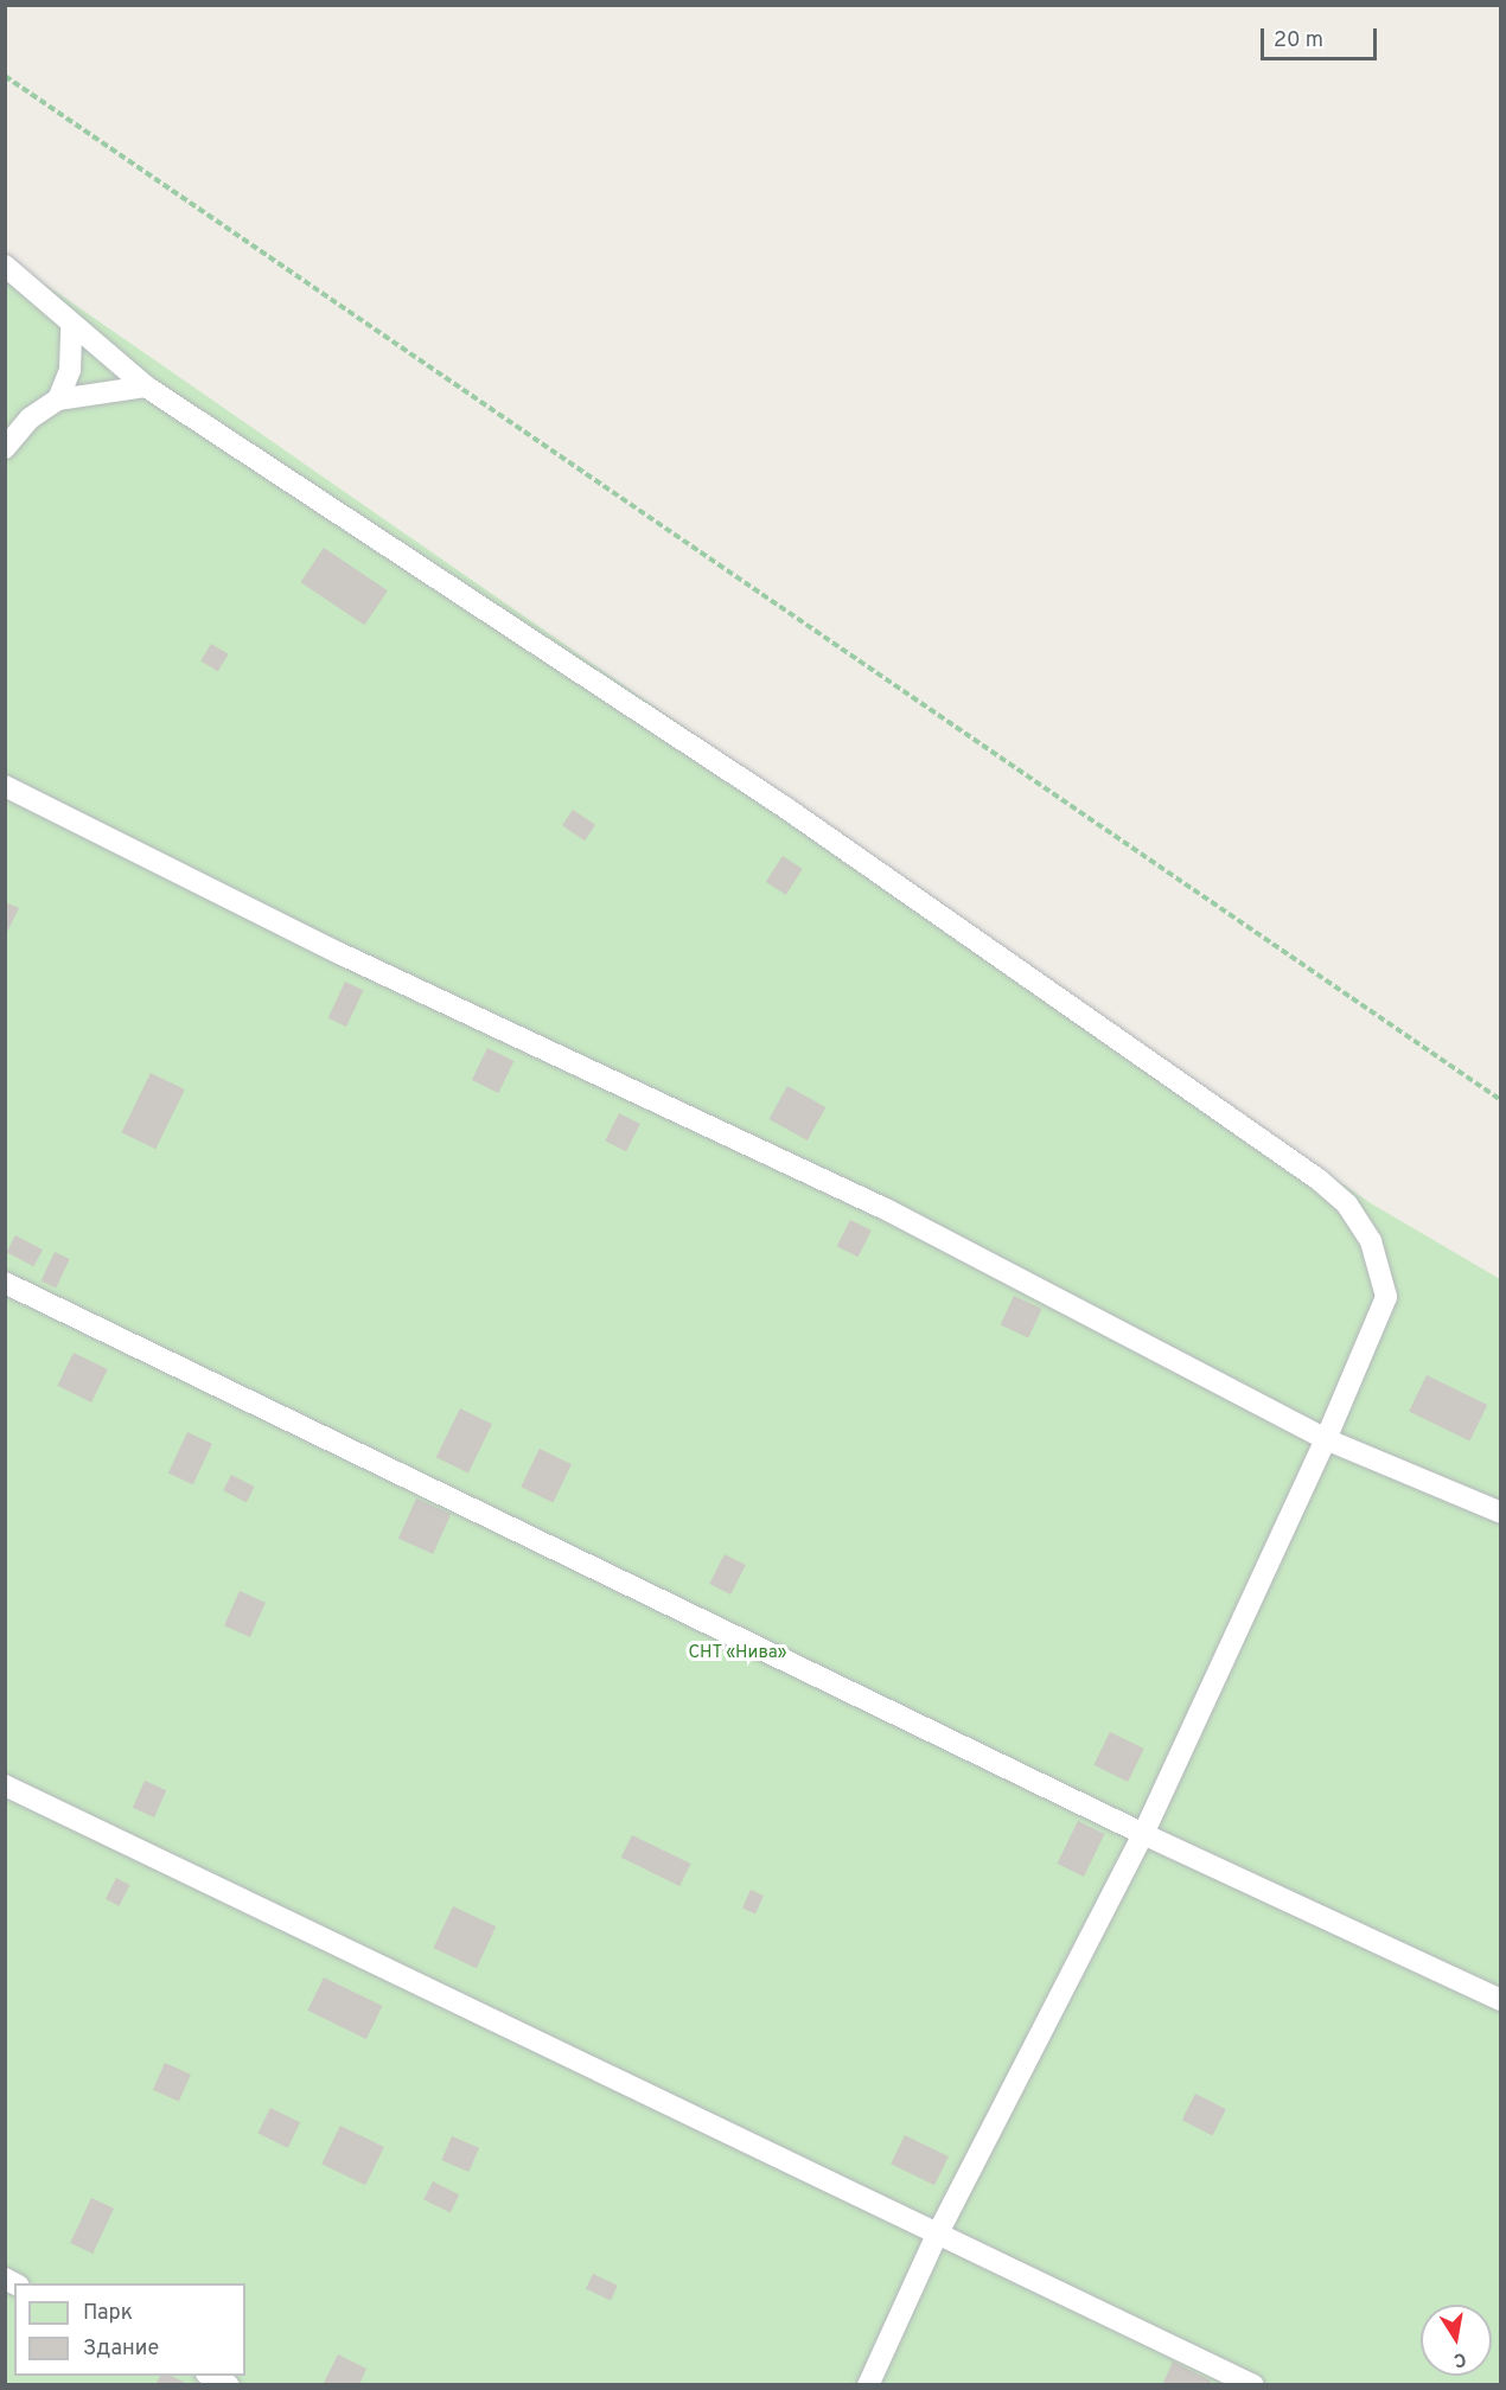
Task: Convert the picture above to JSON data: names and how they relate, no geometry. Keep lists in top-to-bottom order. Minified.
{"parks":["СНТ «Нива»"],"legend":["Парк","Здание"],"scale_bar":"20 m","north":"bottom"}
